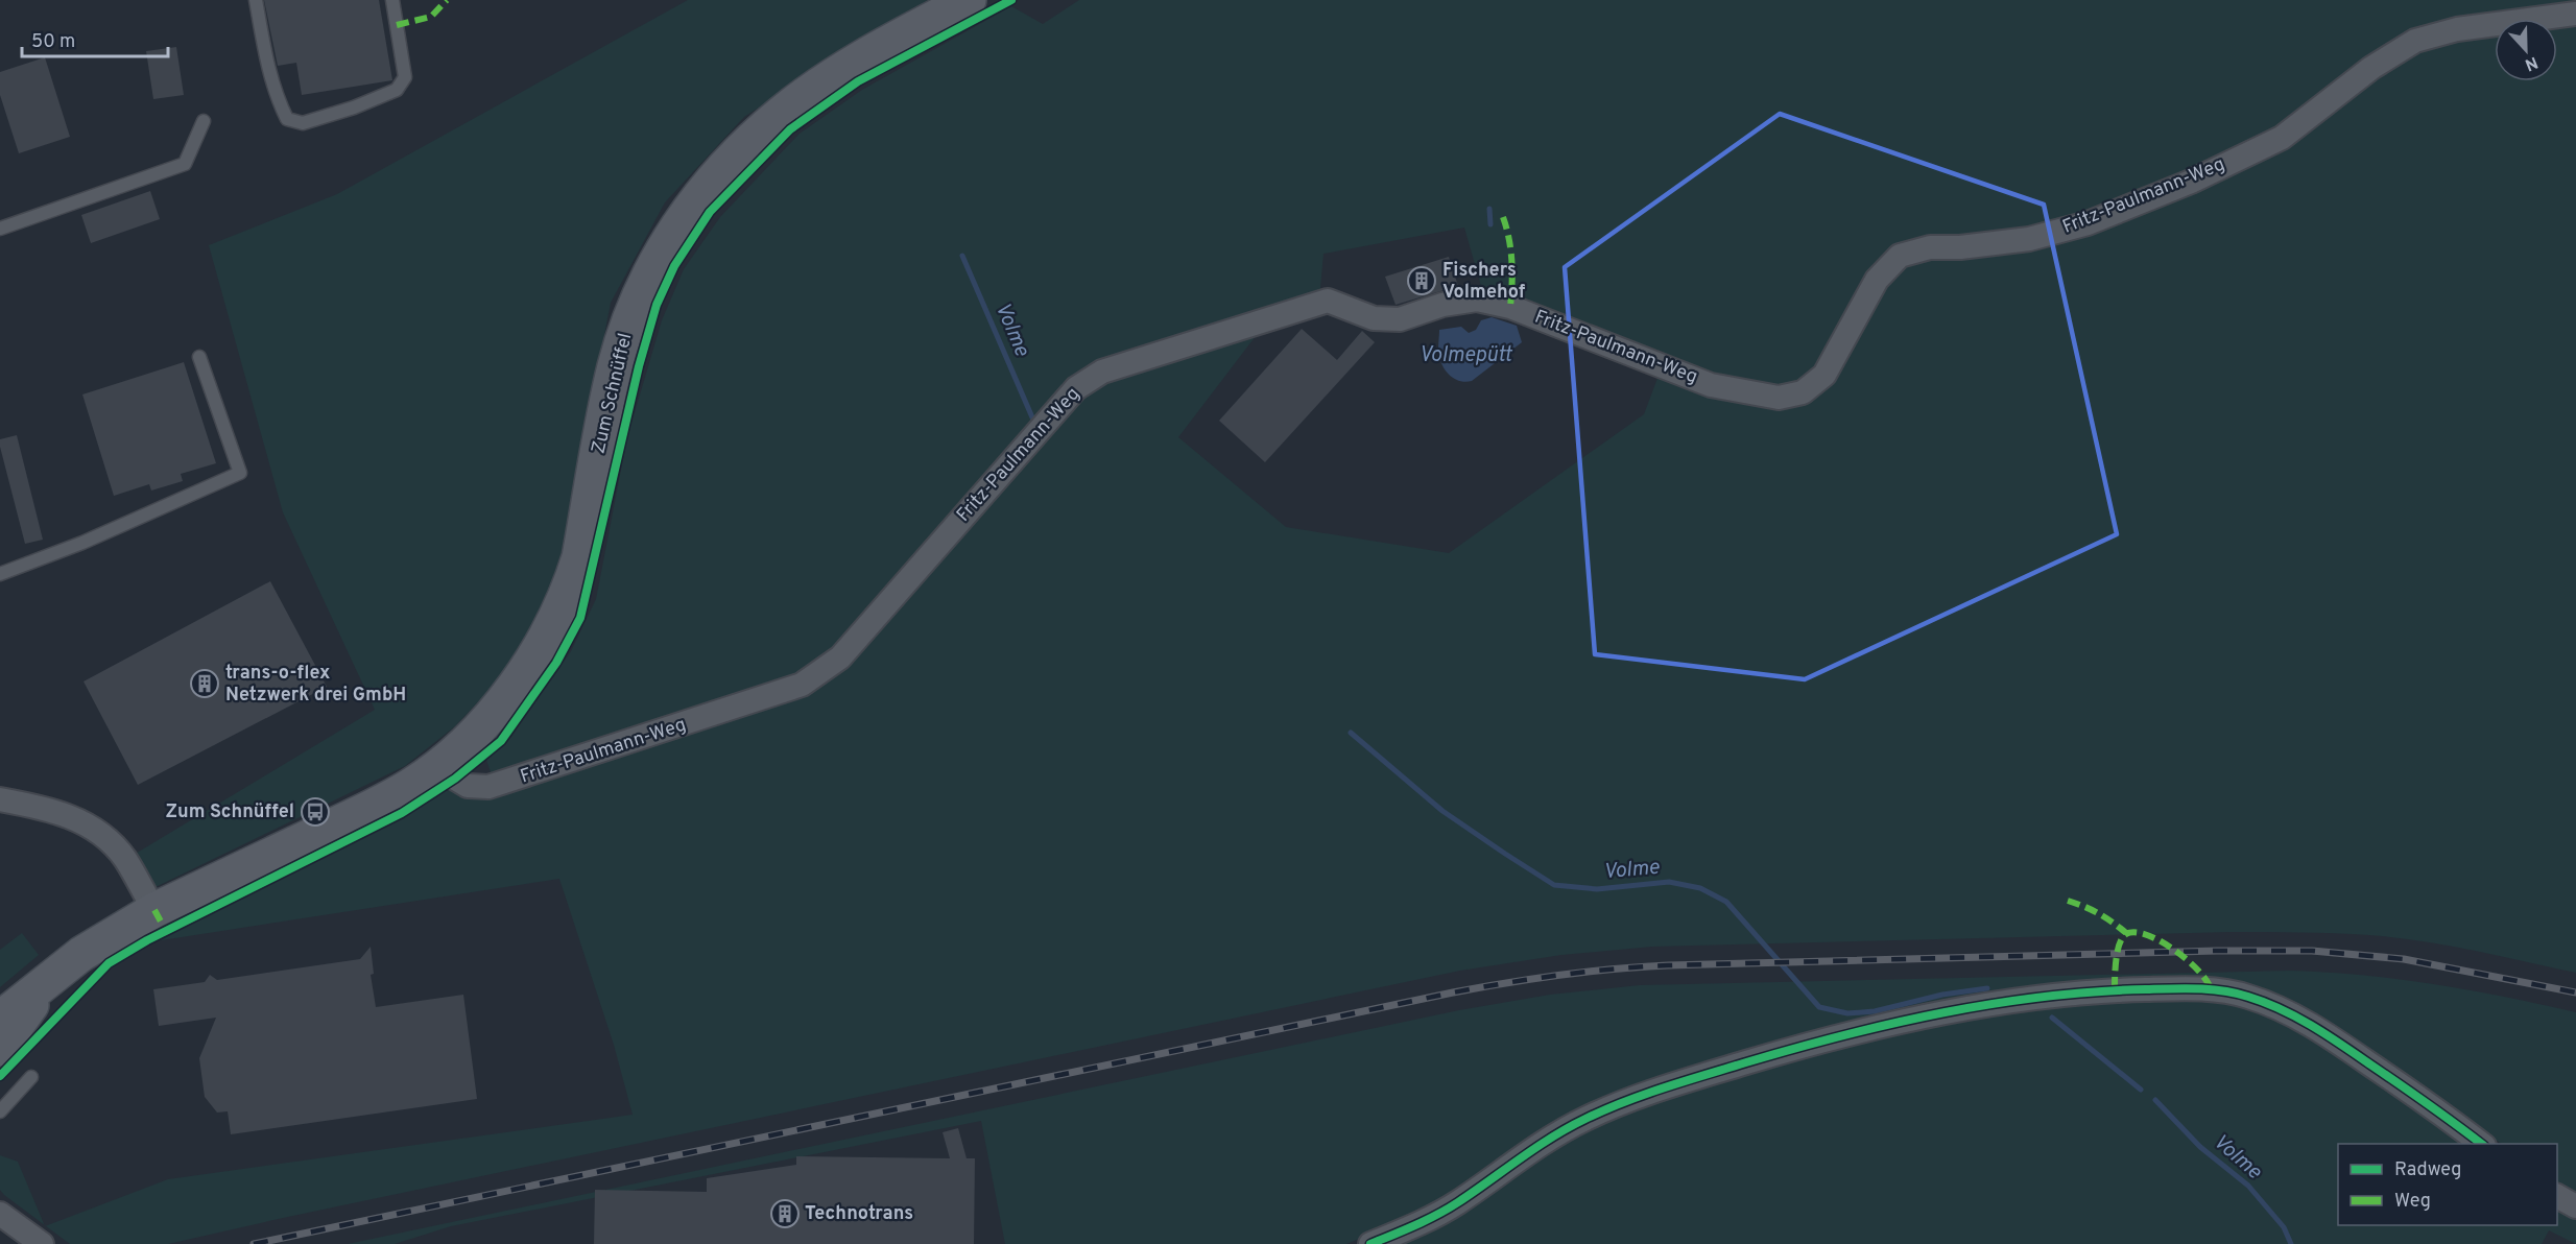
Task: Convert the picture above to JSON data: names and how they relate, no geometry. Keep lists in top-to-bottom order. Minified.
{"streets":{"main road":["Zum Schnüffel"],"street":["Fritz-Paulmann-Weg"]},"crossings":[["Fritz-Paulmann-Weg","Zum Schnüffel"]],"water":["Volme","Volmepütt"],"places":{"building":["Fischers Volmehof","trans-o-flex Netzwerk drei GmbH","Technotrans"],"bus stop":["Zum Schnüffel"]},"legend":["Radweg","Weg"],"scale_bar":"50 m","north":"bottom"}
